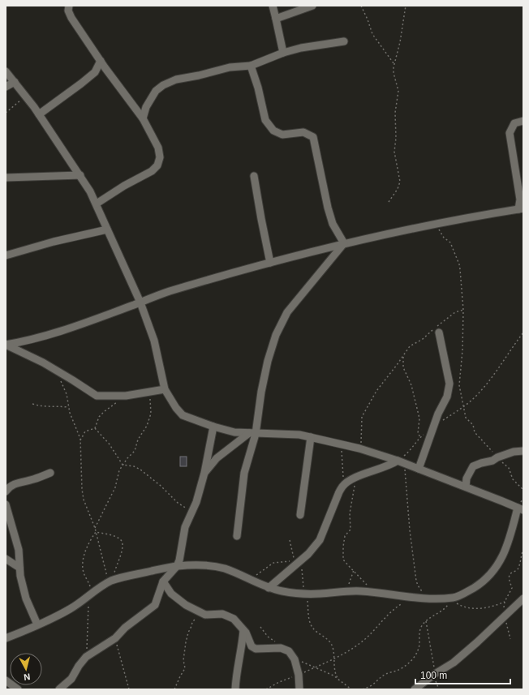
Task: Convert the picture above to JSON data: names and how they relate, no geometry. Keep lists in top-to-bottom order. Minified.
{"scale_bar":"100 m","north":"bottom"}
